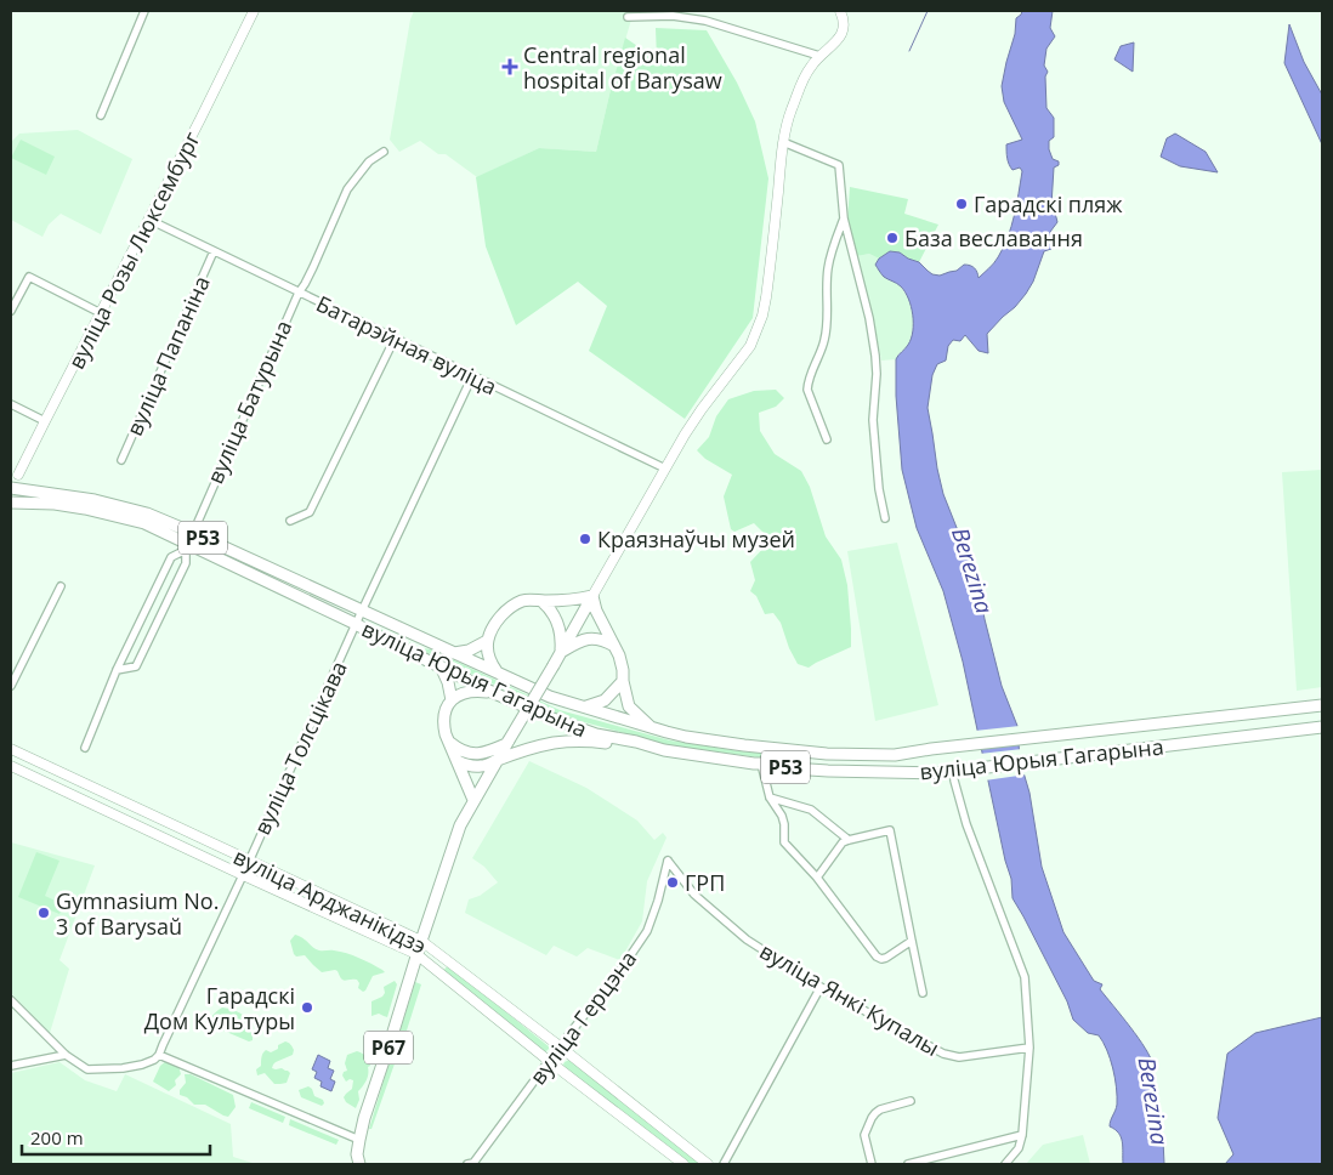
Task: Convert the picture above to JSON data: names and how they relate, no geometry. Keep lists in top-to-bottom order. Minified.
{"streets":{"main road":["вуліца Розы Люксембург","Р53","вуліца Юрыя Гагарына","вуліца Арджанікідзэ","Р67"],"street":["Батарэйная вуліца","вуліца Папаніна","вуліца Батурына","вуліца Толсцікава","вуліца Янкі Купалы","вуліца Герцэна"]},"crossings":[["вуліца Розы Люксембург","Батарэйная вуліца"],["вуліца Розы Люксембург","вуліца Юрыя Гагарына"],["Батарэйная вуліца","вуліца Папаніна"],["Батарэйная вуліца","вуліца Батурына"],["Батарэйная вуліца","вуліца Толсцікава"],["вуліца Батурына","вуліца Юрыя Гагарына"],["вуліца Юрыя Гагарына","вуліца Толсцікава"],["вуліца Толсцікава","вуліца Арджанікідзэ"],["вуліца Арджанікідзэ","вуліца Герцэна"],["вуліца Арджанікідзэ","Р67"],["вуліца Янкі Купалы","вуліца Герцэна"]],"water":["Berezina"],"places":{"health":["Central regional hospital of Barysaw"],"other":["Гарадскі пляж","База веславання","Краязнаўчы музей","ГРП","Gymnasium No. 3 of Barysaŭ","Гарадскі Дом Культуры"]},"scale_bar":"200 m"}
